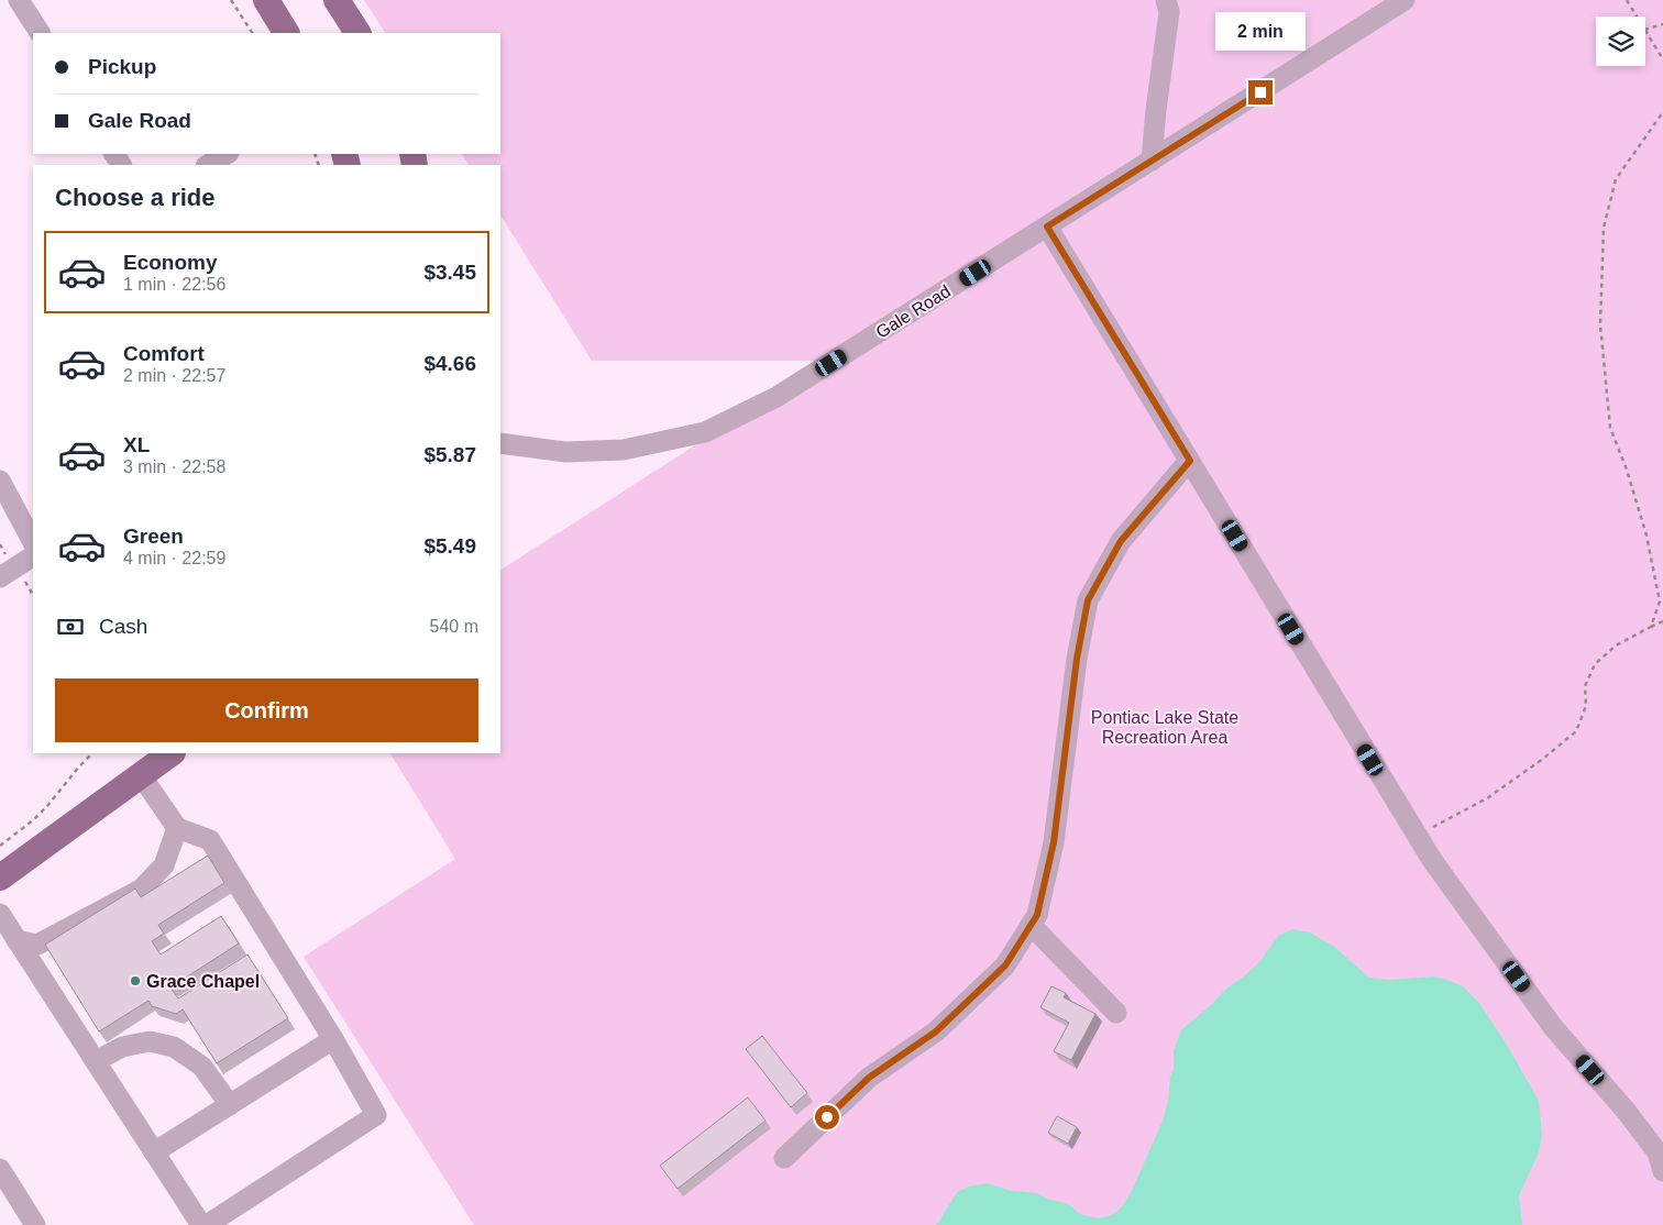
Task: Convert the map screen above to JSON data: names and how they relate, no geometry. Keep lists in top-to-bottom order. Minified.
{"streets":{"street":["Gale Road"]},"parks":["Pontiac Lake State Recreation Area"],"places":["Grace Chapel"],"page":{"bubble":"2 min","banner":["Pickup","Gale Road"],"heading":"Choose a ride","list":[{"name":"Economy","note":"1 min · 22:56","value":"$3.45"},{"name":"Comfort","note":"2 min · 22:57","value":"$4.66"},{"name":"XL","note":"3 min · 22:58","value":"$5.87"},{"name":"Green","note":"4 min · 22:59","value":"$5.49"}],"pay":["Cash","540 m"],"buttons":"Confirm"}}
